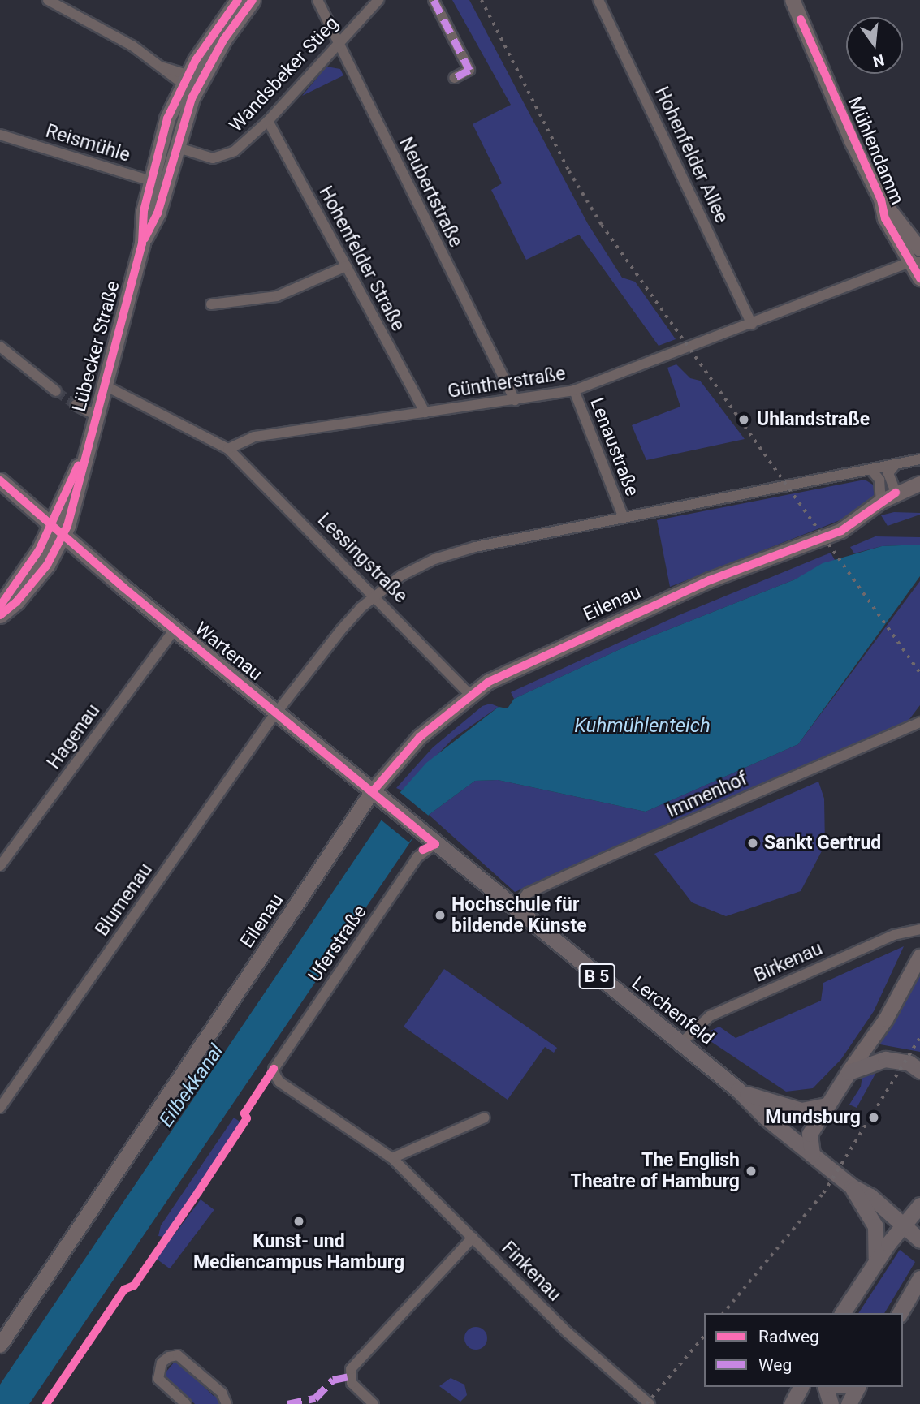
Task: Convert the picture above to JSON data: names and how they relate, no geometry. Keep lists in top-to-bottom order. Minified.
{"streets":{"main road":["Lübecker Straße","Wartenau","B 5","Lerchenfeld"],"street":["Wandsbeker Stieg","Reismühle","Mühlendamm","Hohenfelder Allee","Neubertstraße","Hohenfelder Straße","Güntherstraße","Lenaustraße","Lessingstraße","Eilenau","Hagenau","Immenhof","Blumenau","Uferstraße","Birkenau","Finkenau"]},"crossings":[["Wandsbeker Stieg","Neubertstraße"],["Wandsbeker Stieg","Hohenfelder Straße"],["Wandsbeker Stieg","Lübecker Straße"],["Reismühle","Lübecker Straße"],["Mühlendamm","Güntherstraße"],["Hohenfelder Allee","Güntherstraße"],["Neubertstraße","Güntherstraße"],["Hohenfelder Straße","Güntherstraße"],["Lübecker Straße","Wartenau"],["Lübecker Straße","B 5"],["Güntherstraße","Lenaustraße"],["Güntherstraße","Lessingstraße"],["Lessingstraße","Eilenau"],["Eilenau","Wartenau"],["Eilenau","Lerchenfeld"],["Wartenau","Hagenau"],["Wartenau","Blumenau"],["Wartenau","B 5"],["Wartenau","Lerchenfeld"],["Immenhof","Lerchenfeld"],["Uferstraße","Lerchenfeld"],["Uferstraße","Finkenau"],["Birkenau","Lerchenfeld"],["B 5","Lerchenfeld"]],"water":["Kuhmühlenteich","Eilbekkanal"],"places":["Uhlandstraße","Sankt Gertrud","Hochschule für bildende Künste","Mundsburg","The English Theatre of Hamburg","Kunst- und Mediencampus Hamburg"],"legend":["Radweg","Weg"],"north":"bottom"}
